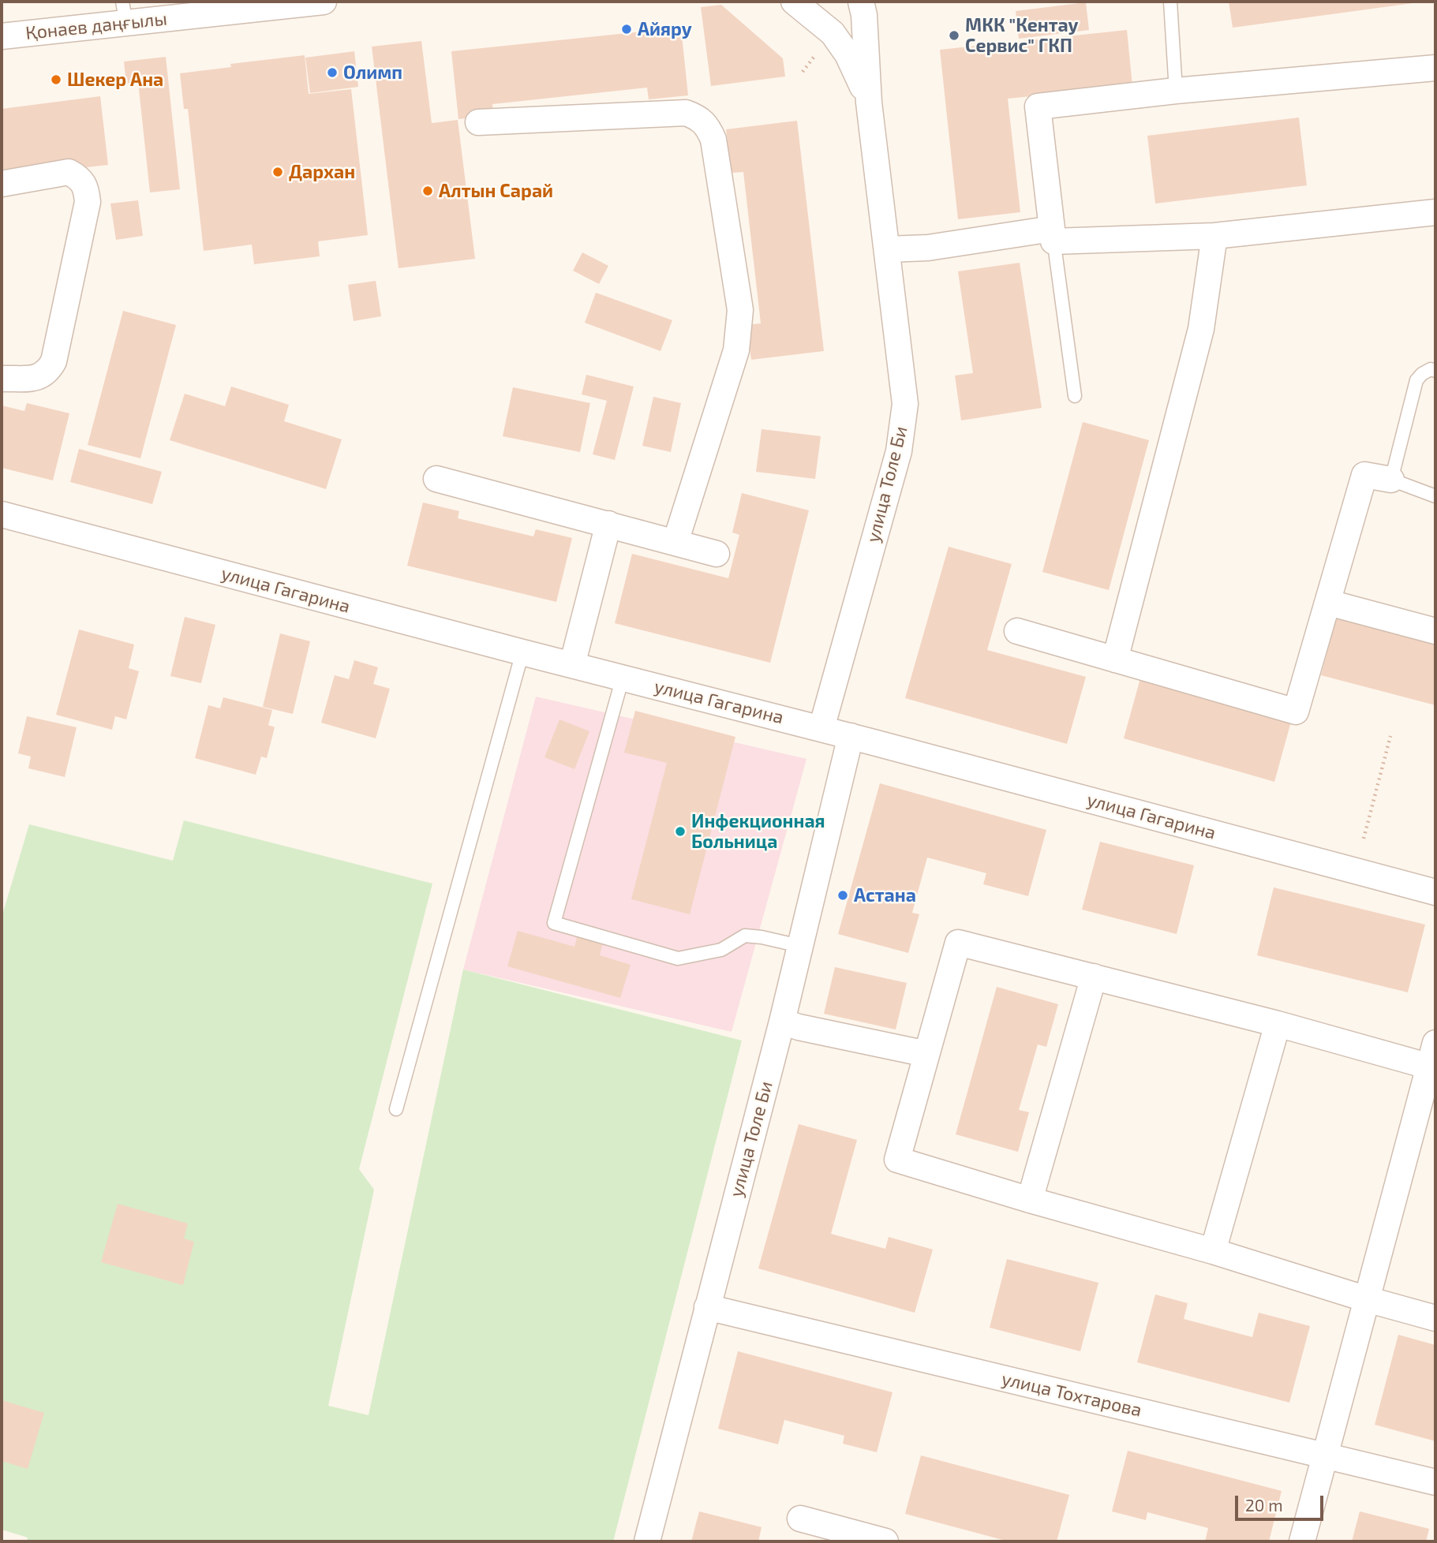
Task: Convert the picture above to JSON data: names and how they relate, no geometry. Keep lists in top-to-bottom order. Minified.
{"streets":{"street":["Қонаев даңғылы","улица Толе Би","улица Гагарина","улица Тохтарова"]},"crossings":[["улица Толе Би","улица Гагарина"],["улица Толе Би","улица Тохтарова"]],"places":["Айяру","МКК \"Кентау Сервис\" ГКП","Олимп","Шекер Ана","Дархан","Алтын Сарай","Инфекционная Больница","Астана"],"scale_bar":"20 m"}
